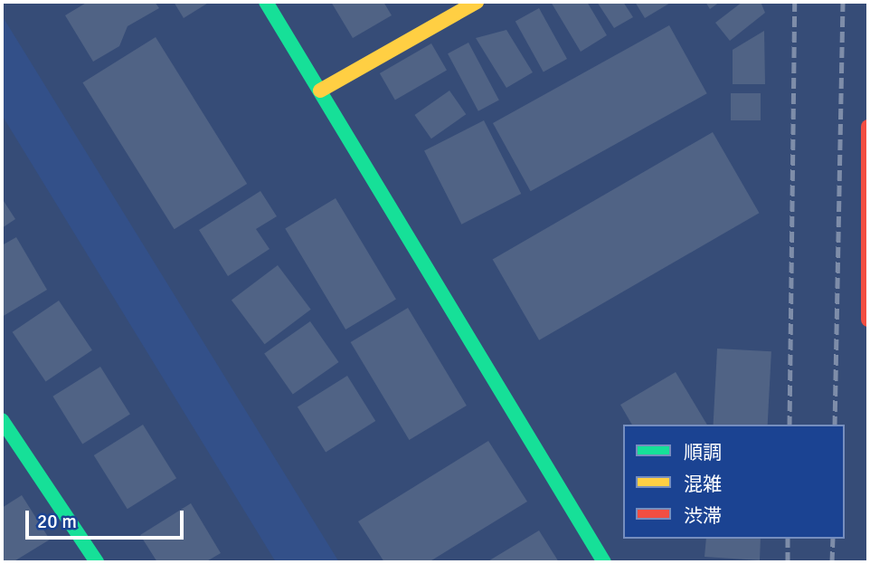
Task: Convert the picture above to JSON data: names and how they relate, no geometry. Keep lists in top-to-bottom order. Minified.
{"legend":["順調","混雑","渋滞"],"scale_bar":"20 m"}
